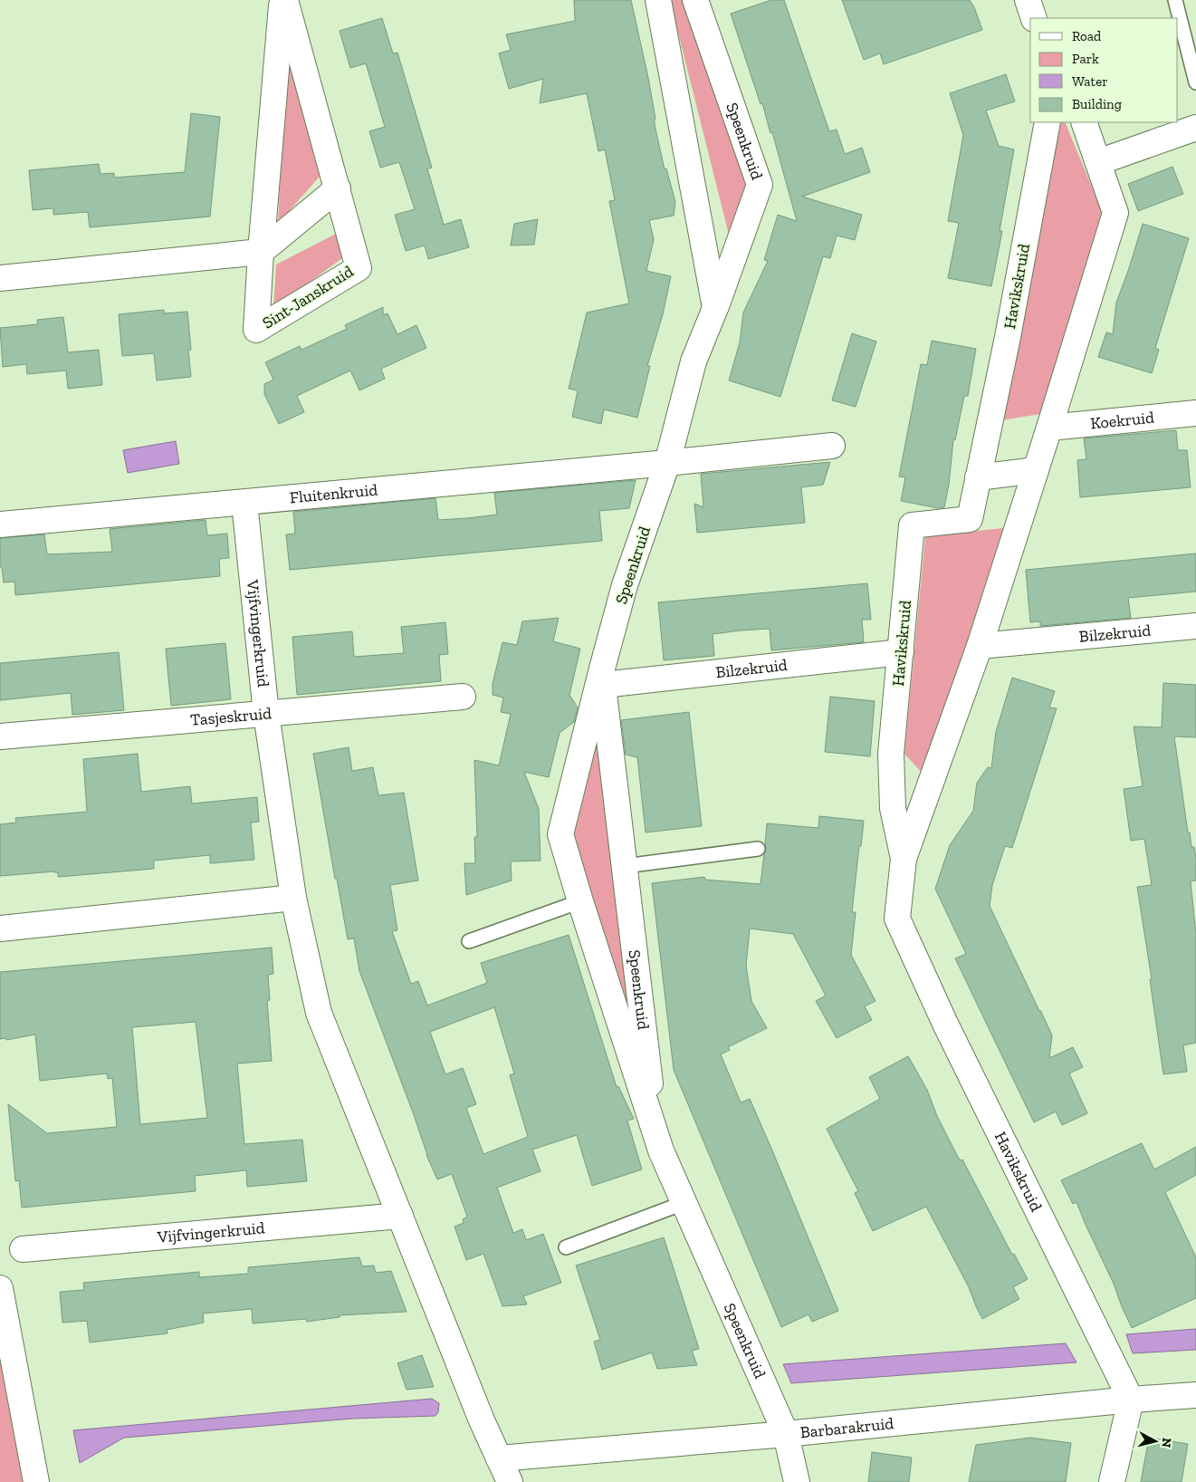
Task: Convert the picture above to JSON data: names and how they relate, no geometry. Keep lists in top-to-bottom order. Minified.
{"streets":{"street":["Speenkruid","Havikskruid","Sint-Janskruid","Koekruid","Fluitenkruid","Vijfvingerkruid","Bilzekruid","Tasjeskruid","Barbarakruid"]},"crossings":[["Speenkruid","Fluitenkruid"],["Speenkruid","Bilzekruid"],["Speenkruid","Barbarakruid"],["Havikskruid","Koekruid"],["Havikskruid","Bilzekruid"],["Havikskruid","Barbarakruid"],["Fluitenkruid","Vijfvingerkruid"],["Vijfvingerkruid","Tasjeskruid"],["Vijfvingerkruid","Barbarakruid"]],"legend":["Road","Park","Water","Building"],"north":"right"}
